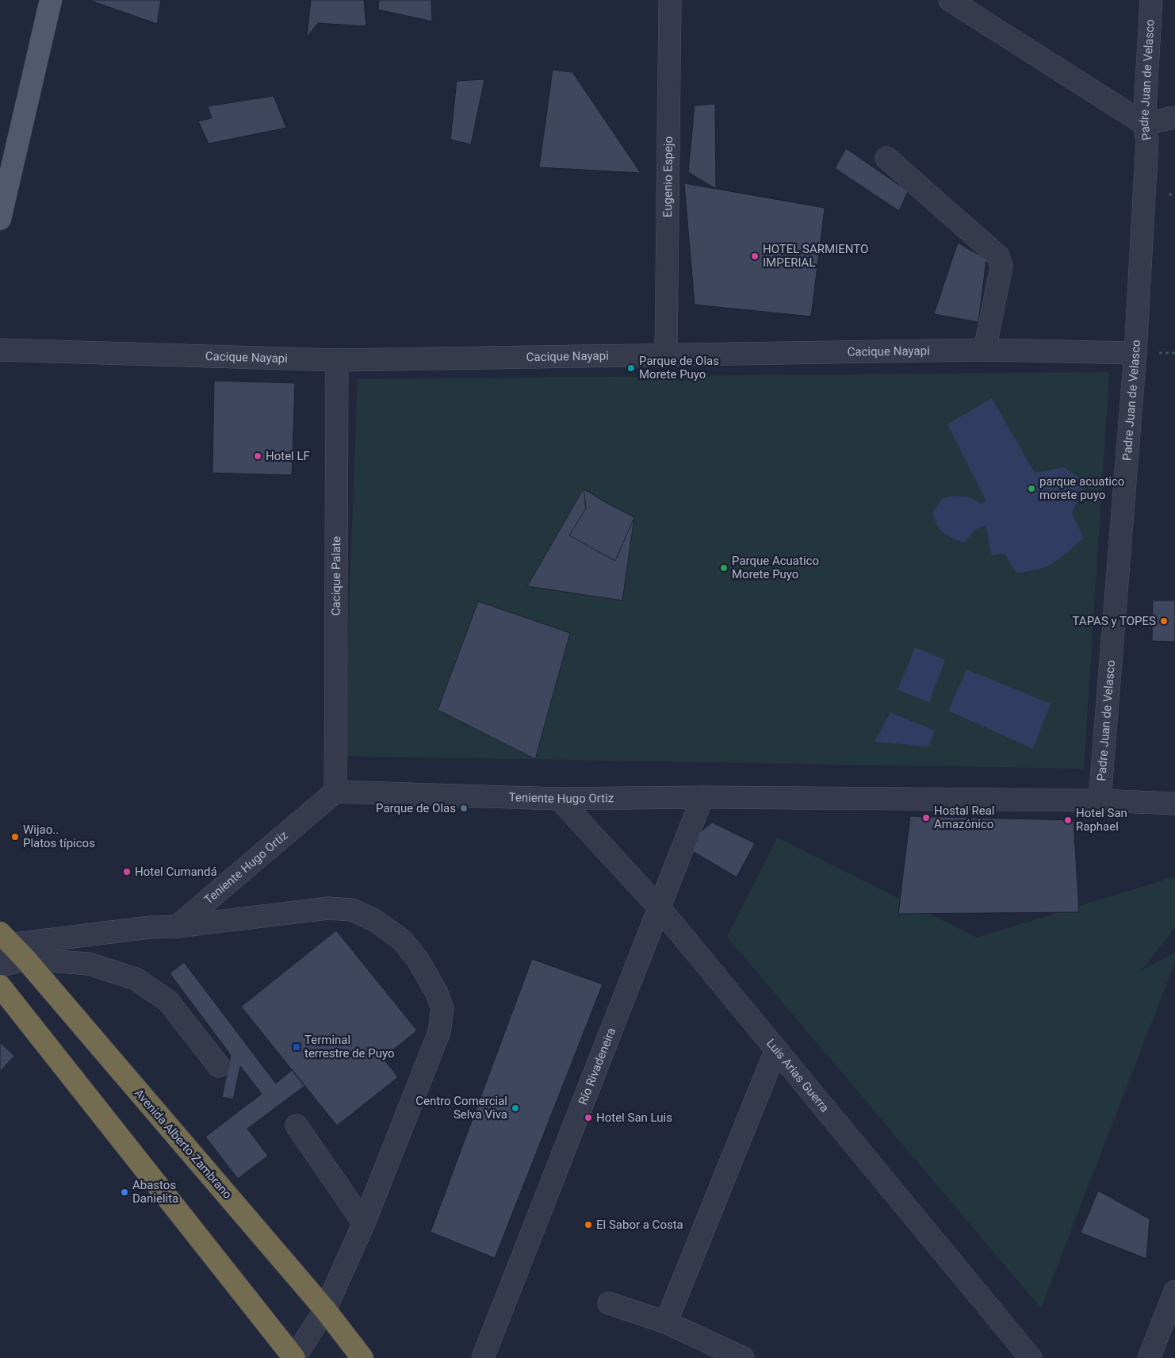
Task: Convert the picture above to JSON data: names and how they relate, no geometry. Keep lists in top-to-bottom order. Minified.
{"streets":{"highway":["Avenida Alberto Zambrano"],"street":["Padre Juan de Velasco","Eugenio Espejo","Cacique Nayapi","Cacique Palate","Teniente Hugo Ortiz","Río Rivadeneira","Luis Arias Guerra"]},"crossings":[["Padre Juan de Velasco","Cacique Nayapi"],["Padre Juan de Velasco","Teniente Hugo Ortiz"],["Eugenio Espejo","Cacique Nayapi"],["Cacique Nayapi","Cacique Palate"],["Cacique Palate","Teniente Hugo Ortiz"],["Teniente Hugo Ortiz","Río Rivadeneira"],["Teniente Hugo Ortiz","Luis Arias Guerra"],["Río Rivadeneira","Luis Arias Guerra"]],"places":{"other":["HOTEL SARMIENTO IMPERIAL","Parque de Olas Morete Puyo","Hotel LF","parque acuatico morete puyo","Parque Acuatico Morete Puyo","TAPAS y TOPES","Parque de Olas","Hostal Real Amazónico","Hotel San Raphael","Wijao.. Platos típicos","Hotel Cumandá","Centro Comercial Selva Viva","Hotel San Luis","Abastos Danielita","El Sabor a Costa"],"transit":["Terminal terrestre de Puyo"]}}
